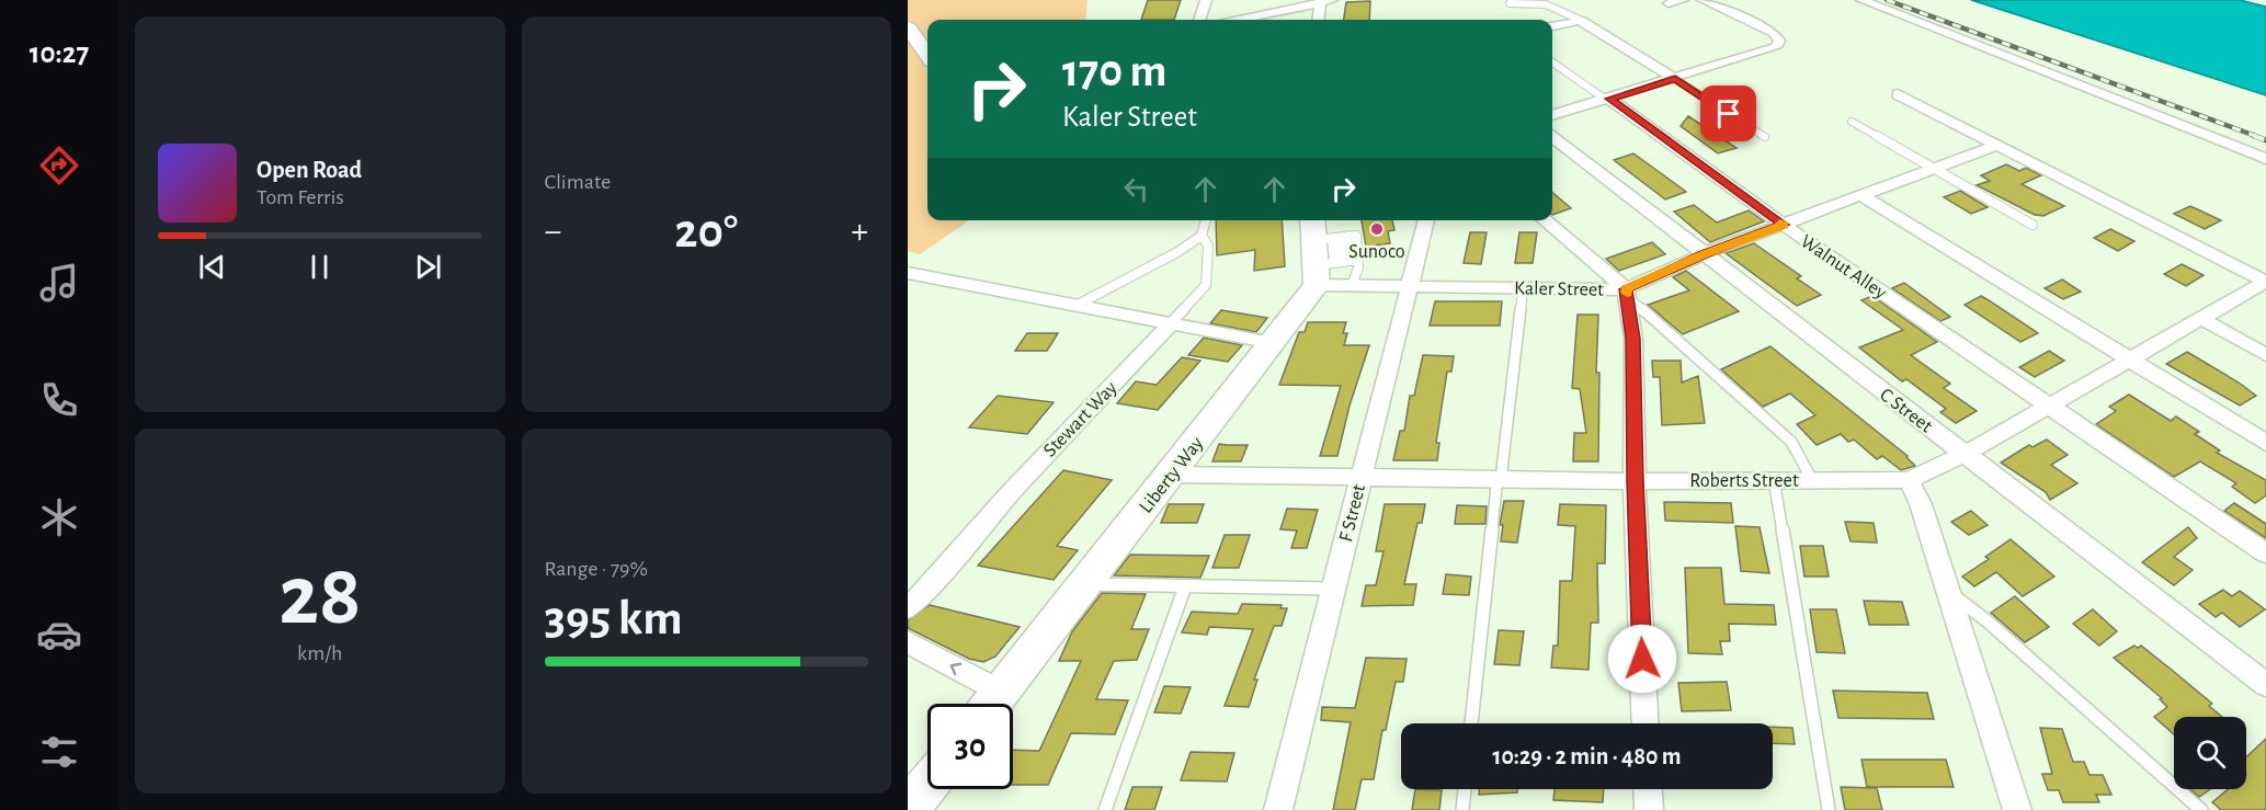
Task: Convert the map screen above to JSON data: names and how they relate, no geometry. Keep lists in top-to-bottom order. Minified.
{"streets":{"street":["Walnut Alley","Kaler Street","C Street","Stewart Way","Liberty Way","Roberts Street","F Street"]},"crossings":[["Walnut Alley","Kaler Street"],["Walnut Alley","Roberts Street"],["Kaler Street","C Street"],["Kaler Street","Liberty Way"],["Kaler Street","F Street"],["C Street","Roberts Street"],["Liberty Way","Roberts Street"],["Roberts Street","F Street"]],"places":["Sunoco"],"page":{"tabs":"10:27","tile":["Climate",["28","km/h"],["Range · 79%","395 km"]],"turn":["170 m","Kaler Street"],"song":["Open Road","Tom Ferris"],"heat":["−","20°","+"],"limit":"30","trip":"10:29 · 2 min · 480 m"}}
